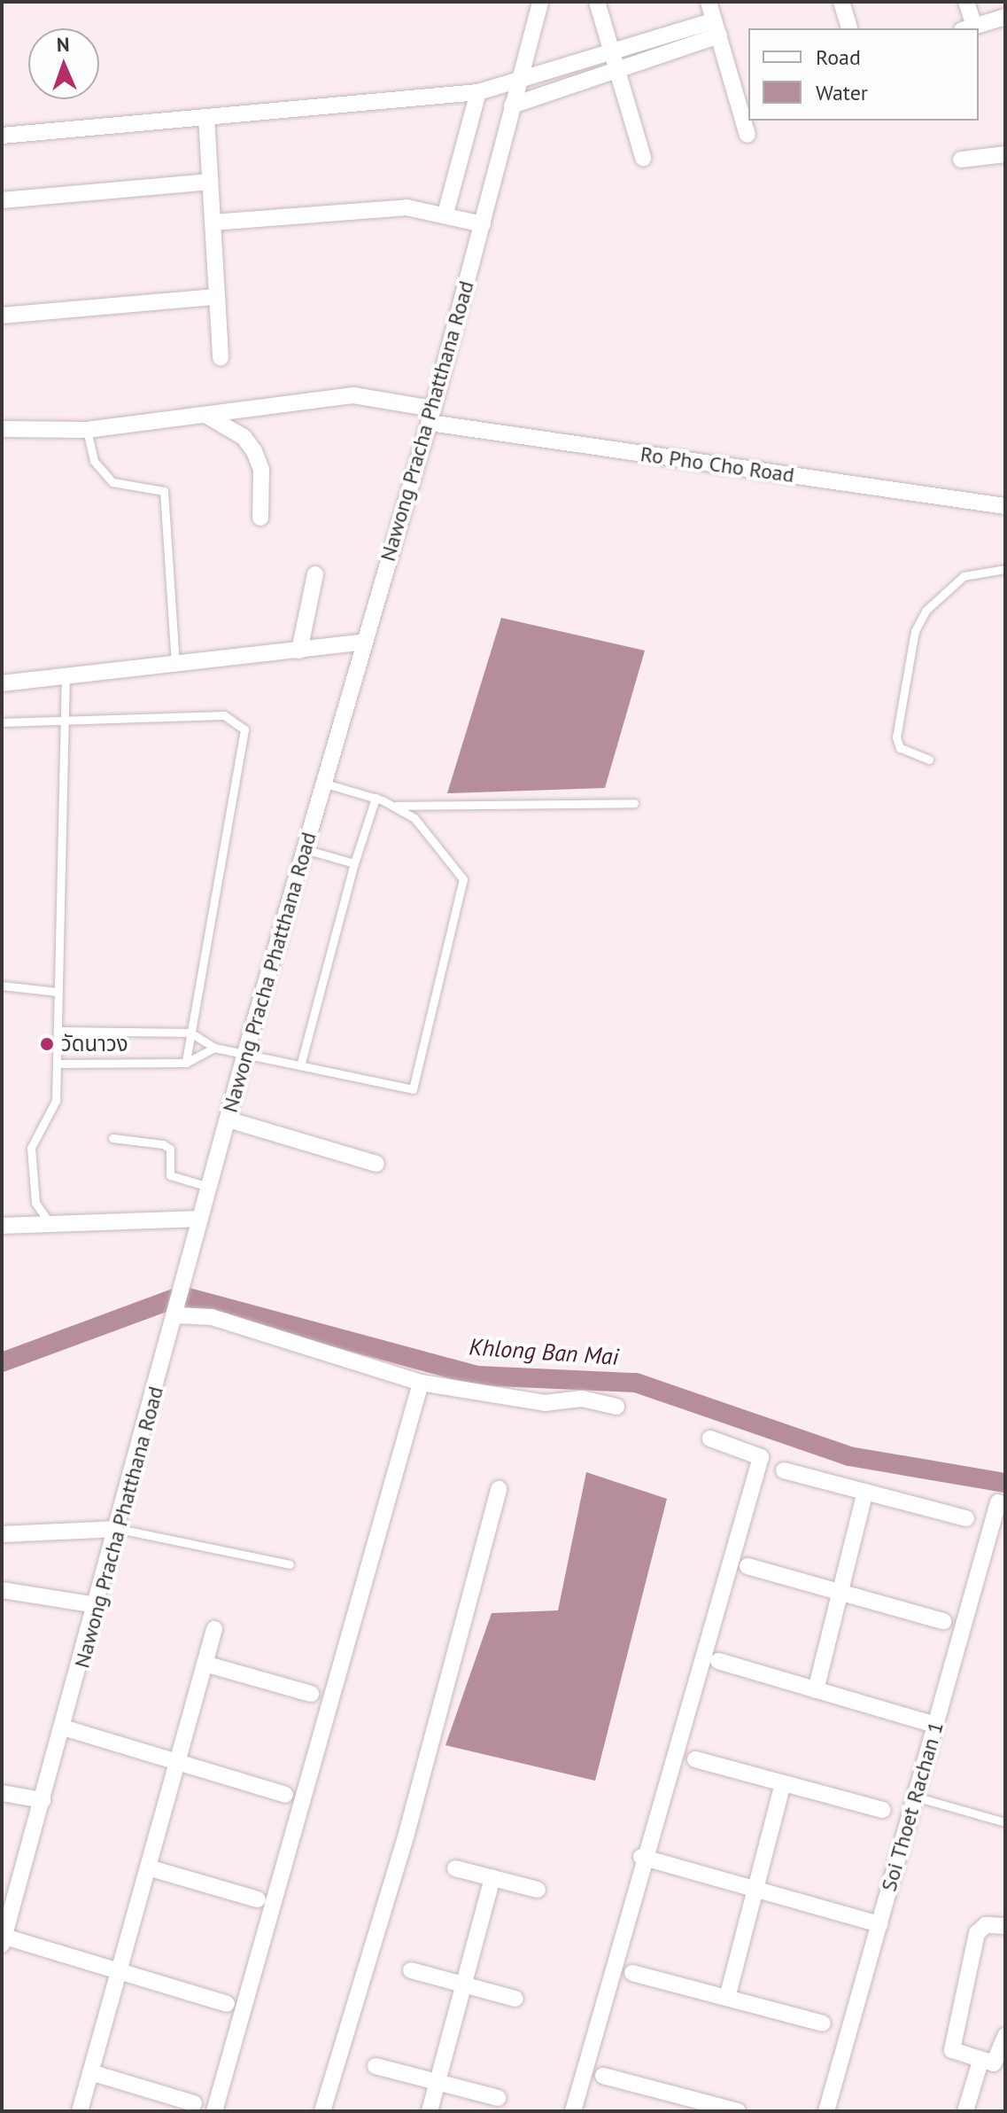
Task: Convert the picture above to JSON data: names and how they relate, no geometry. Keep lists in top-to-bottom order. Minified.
{"streets":{"street":["Nawong Pracha Phatthana Road","Ro Pho Cho Road","Soi Thoet Rachan 1"]},"crossings":[["Nawong Pracha Phatthana Road","Ro Pho Cho Road"]],"water":["Khlong Ban Mai"],"places":["วัดนาวง"],"legend":["Road","Water"],"north":"top"}
